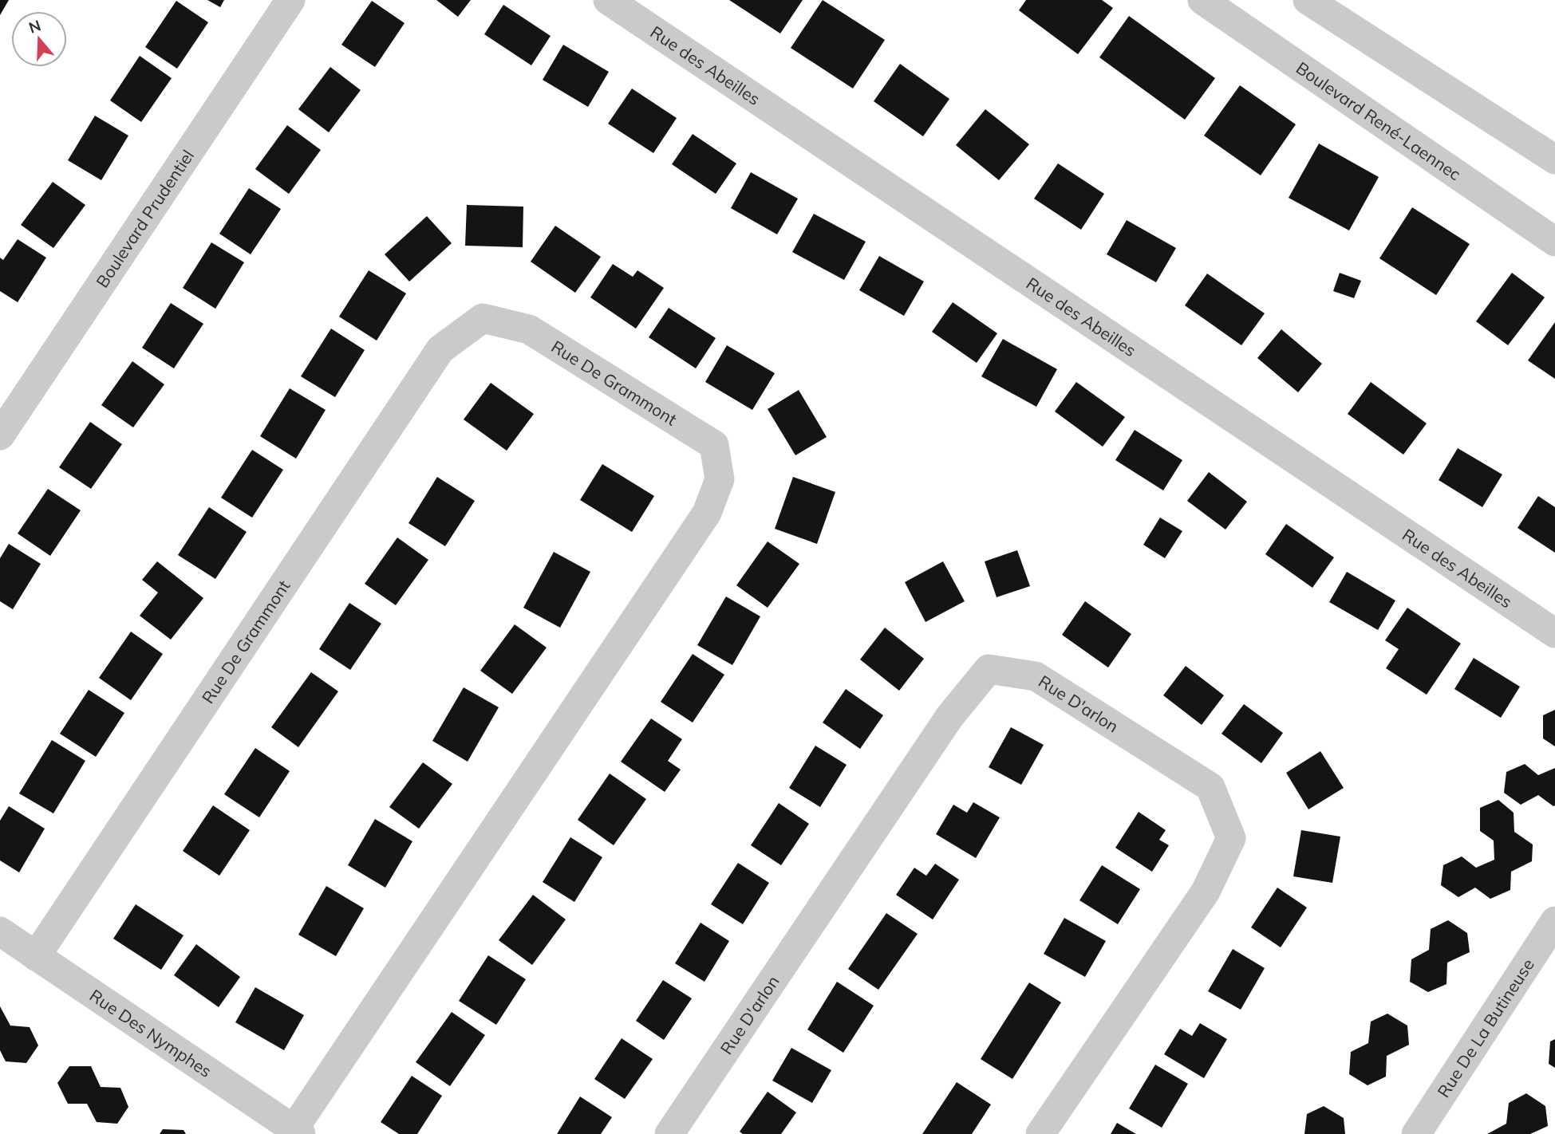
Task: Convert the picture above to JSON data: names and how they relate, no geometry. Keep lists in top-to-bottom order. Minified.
{"streets":{"street":["Rue des Abeilles","Boulevard René-Laennec","Boulevard Prudentiel","Rue De Grammont","Rue D'arlon","Rue De La Butineuse","Rue Des Nymphes"]},"crossings":[["Rue De Grammont","Rue Des Nymphes"]],"north":"top"}
